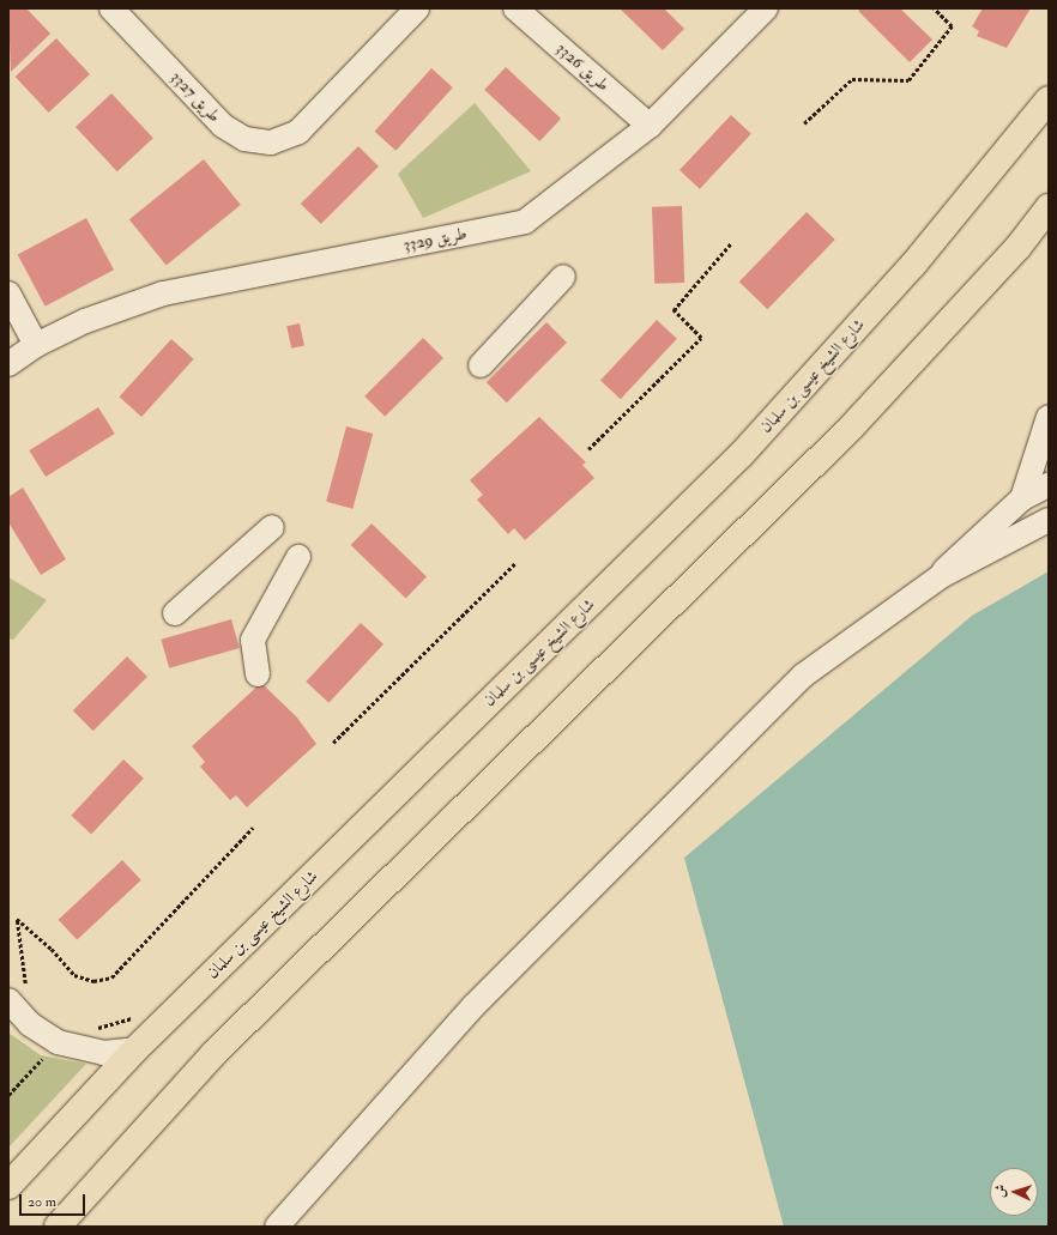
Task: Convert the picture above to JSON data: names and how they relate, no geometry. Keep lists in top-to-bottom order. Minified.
{"streets":{"highway":["شارع الشيخ عيسى بن سلمان"],"street":["طريق 3326","طريق 3327","طريق 3329"]},"crossings":[["طريق 3326","طريق 3329"]],"scale_bar":"20 m","north":"left"}
